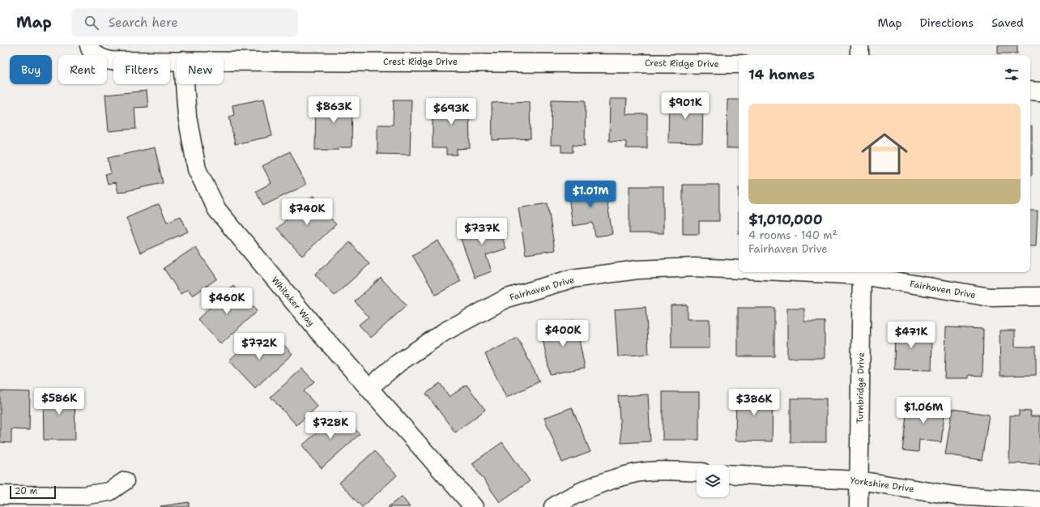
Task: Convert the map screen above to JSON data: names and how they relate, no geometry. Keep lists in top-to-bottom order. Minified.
{"streets":{"street":["Crest Ridge Drive","Fairhaven Drive","Whitaker Way","Turnbridge Drive","Yorkshire Drive"]},"crossings":[["Fairhaven Drive","Whitaker Way"],["Fairhaven Drive","Turnbridge Drive"],["Turnbridge Drive","Yorkshire Drive"]],"scale_bar":"20 m","page":{"header":"Map","search":"Search here","nav":["Map","Directions","Saved"],"chip":["Buy","Rent","Filters","New"],"heading":"14 homes","price":["$901K","$863K","$693K","$1.01M","$740K","$737K","$460K","$400K","$471K","$772K","$586K","$386K","$1.06M","$728K"],"list":[{"name":"$1,010,000","note":"4 rooms · 140 m² · Fairhaven Drive"}],"scale":"20 m"}}
